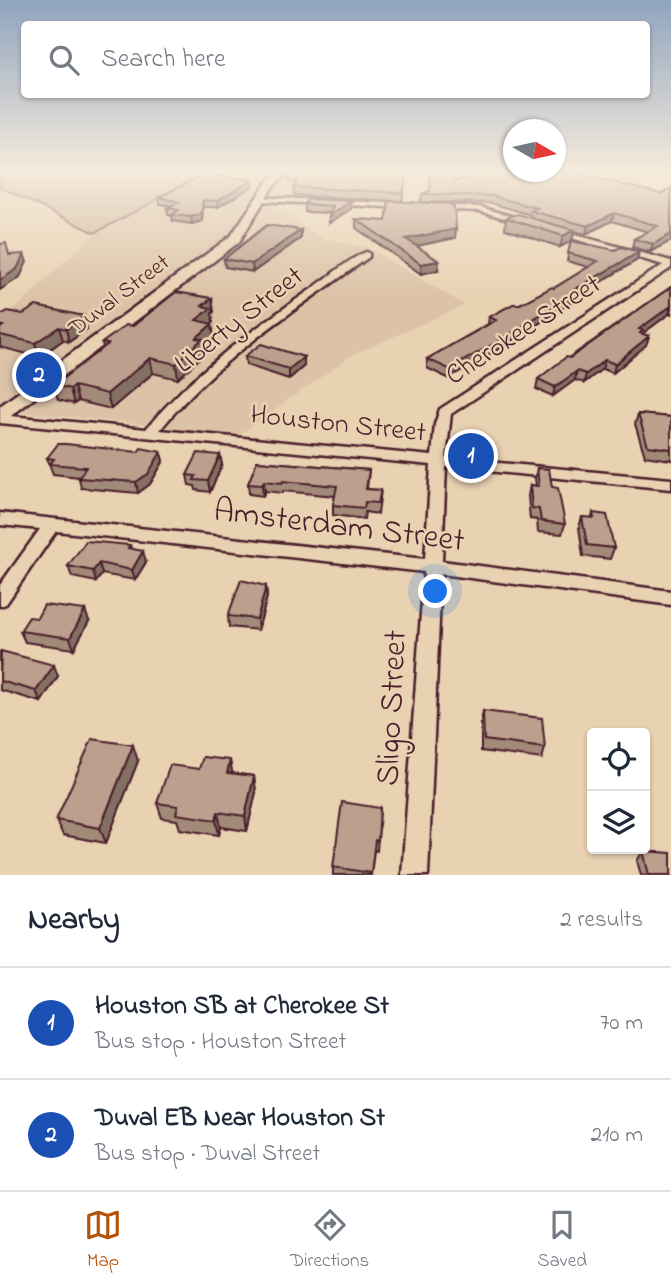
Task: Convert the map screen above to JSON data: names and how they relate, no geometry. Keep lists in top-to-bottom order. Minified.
{"streets":{"street":["Duval Street","Liberty Street","Cherokee Street","Houston Street","Amsterdam Street","Sligo Street"]},"crossings":[["Duval Street","Houston Street"],["Liberty Street","Houston Street"],["Cherokee Street","Houston Street"],["Cherokee Street","Sligo Street"],["Houston Street","Sligo Street"],["Amsterdam Street","Sligo Street"]],"north":"right","page":{"search":"Search here","pins":["2","1"],"heading":["Nearby","2 results"],"list":[{"mark":"1","name":"Houston SB at Cherokee St","note":"Bus stop · Houston Street","value":"70 m"},{"mark":"2","name":"Duval EB Near Houston St","note":"Bus stop · Duval Street","value":"210 m"}],"nav":["Map","Directions","Saved"]}}
